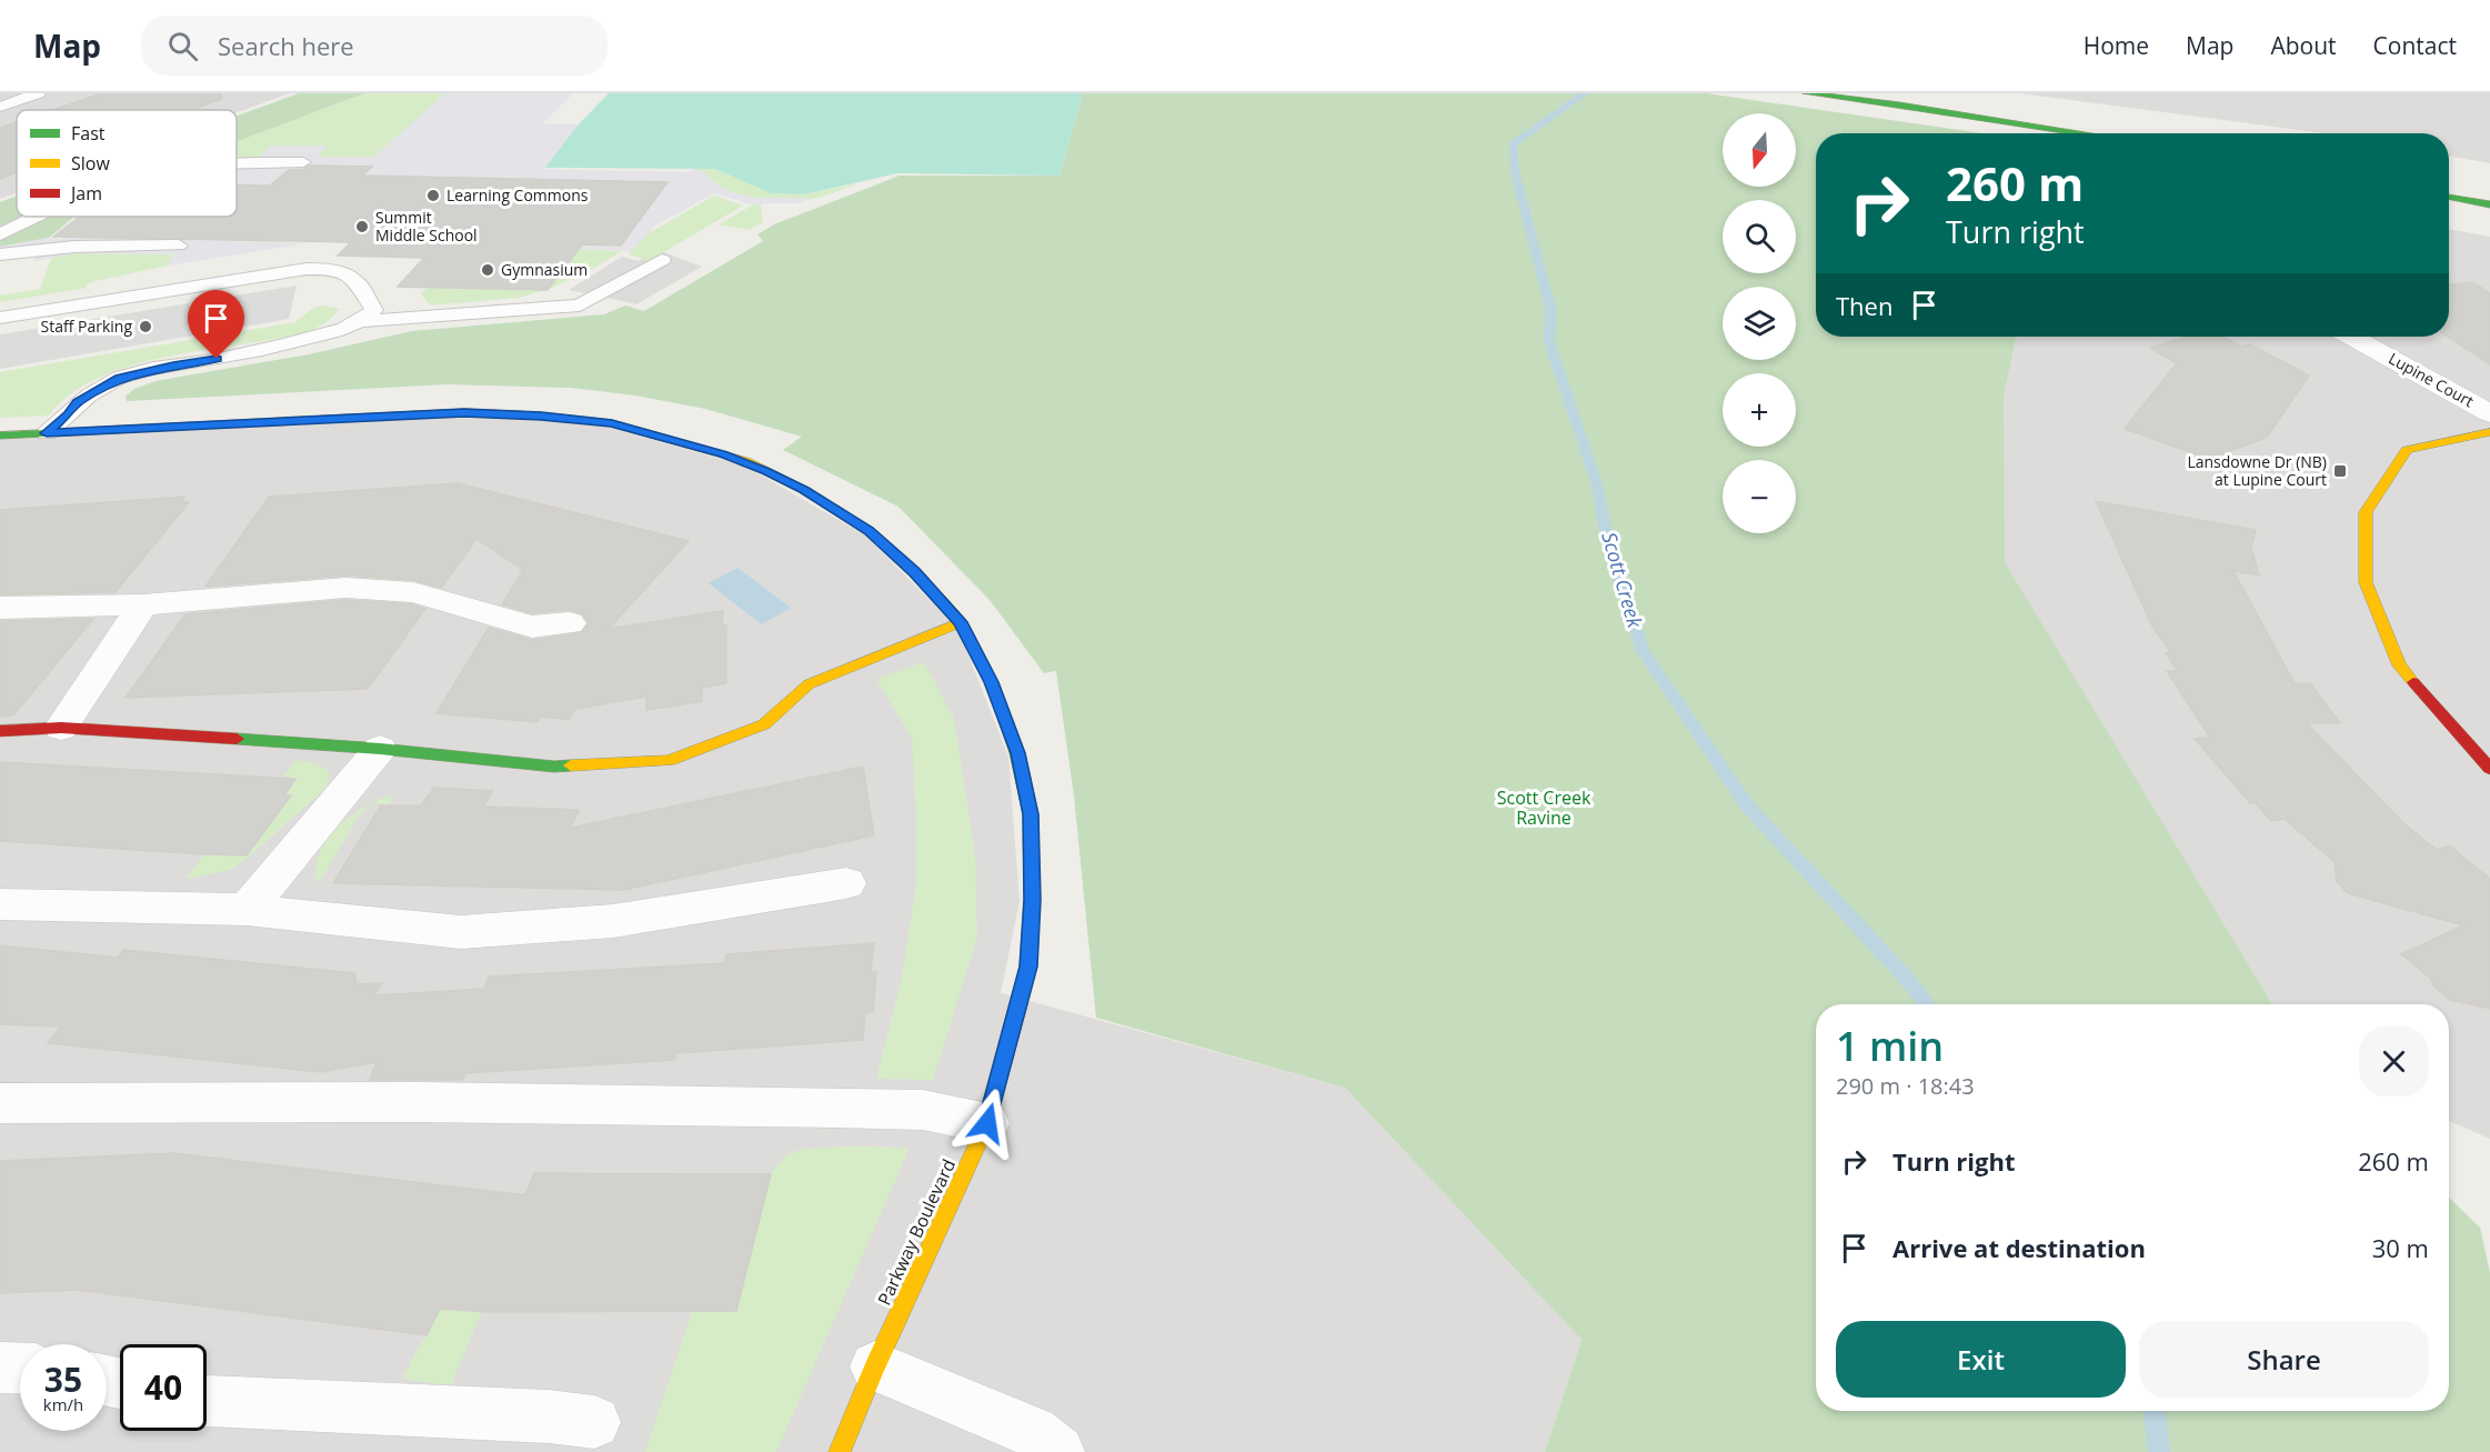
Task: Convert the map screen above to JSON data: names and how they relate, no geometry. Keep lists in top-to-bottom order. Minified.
{"streets":{"street":["Lupine Court","Parkway Boulevard"]},"water":["Scott Creek"],"parks":["Scott Creek Ravine"],"places":{"other":["Learning Commons","Summit Middle School","Gymnasium","Staff Parking"],"transit":["Lansdowne Dr (NB) at Lupine Court"]},"legend":["Fast","Slow","Jam"],"north":"bottom","page":{"header":"Map","search":"Search here","nav":["Home","Map","About","Contact"],"map_buttons":["+","−"],"turn":["260 m","Turn right"],"then":"Then","heading":["1 min","290 m · 18:43"],"list":[{"name":"Turn right","value":"260 m"},{"name":"Arrive at destination","value":"30 m"}],"buttons":["Exit","Share"],"speed":"35 km/h","limit":"40"}}
